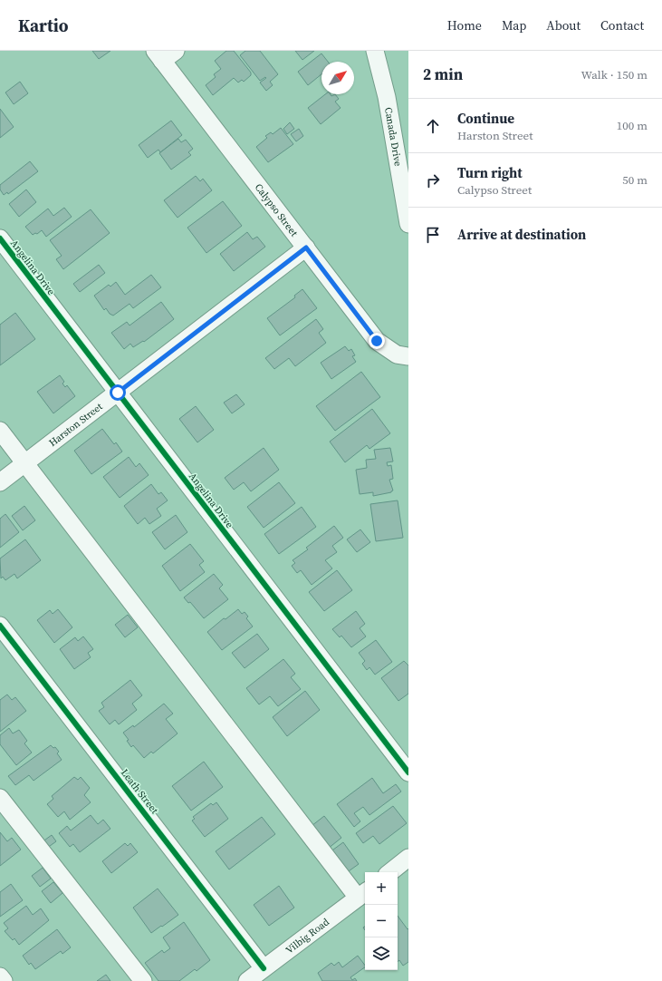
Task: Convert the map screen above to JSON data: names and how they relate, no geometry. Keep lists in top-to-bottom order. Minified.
{"streets":{"street":["Canada Drive","Calypso Street","Angelina Drive","Harston Street","Leath Street","Vilbig Road"]},"crossings":[["Calypso Street","Harston Street"],["Angelina Drive","Harston Street"],["Leath Street","Vilbig Road"]],"north":"top right","page":{"header":"Kartio","nav":["Home","Map","About","Contact"],"heading":["2 min","Walk · 150 m"],"list":[["Continue","Harston Street","100 m"],["Turn right","Calypso Street","50 m"],"Arrive at destination"],"map_buttons":["+","−"]}}
